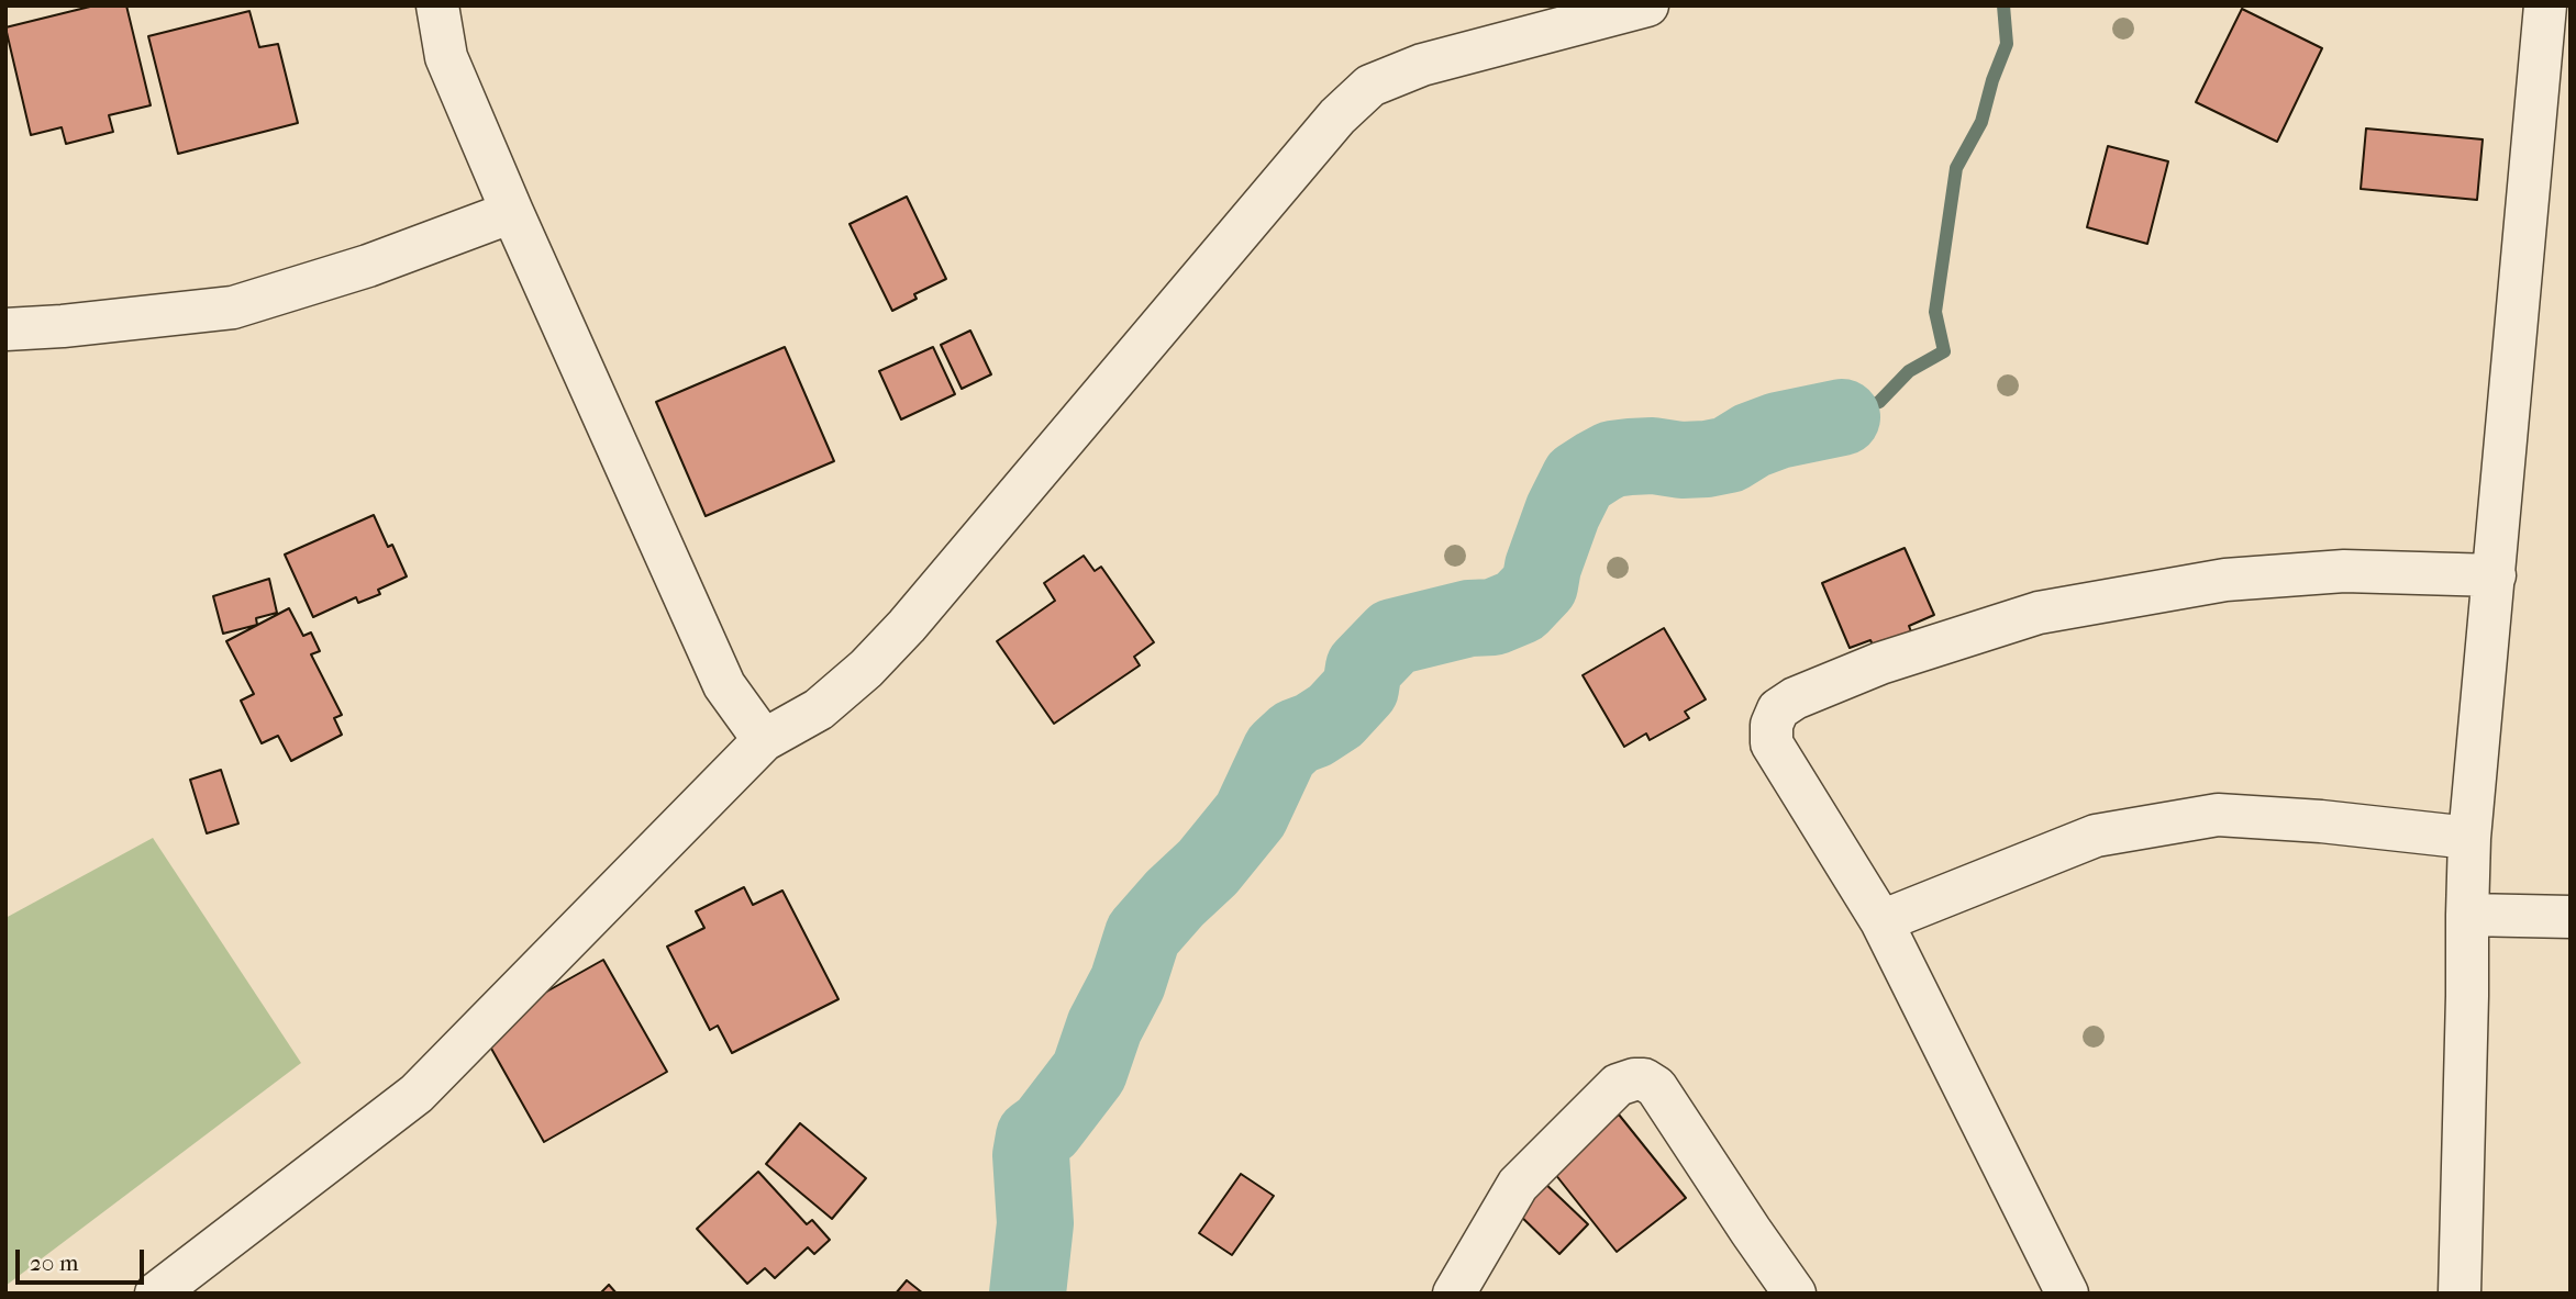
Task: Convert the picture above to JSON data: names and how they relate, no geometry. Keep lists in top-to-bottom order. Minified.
{"scale_bar":"20 m"}
